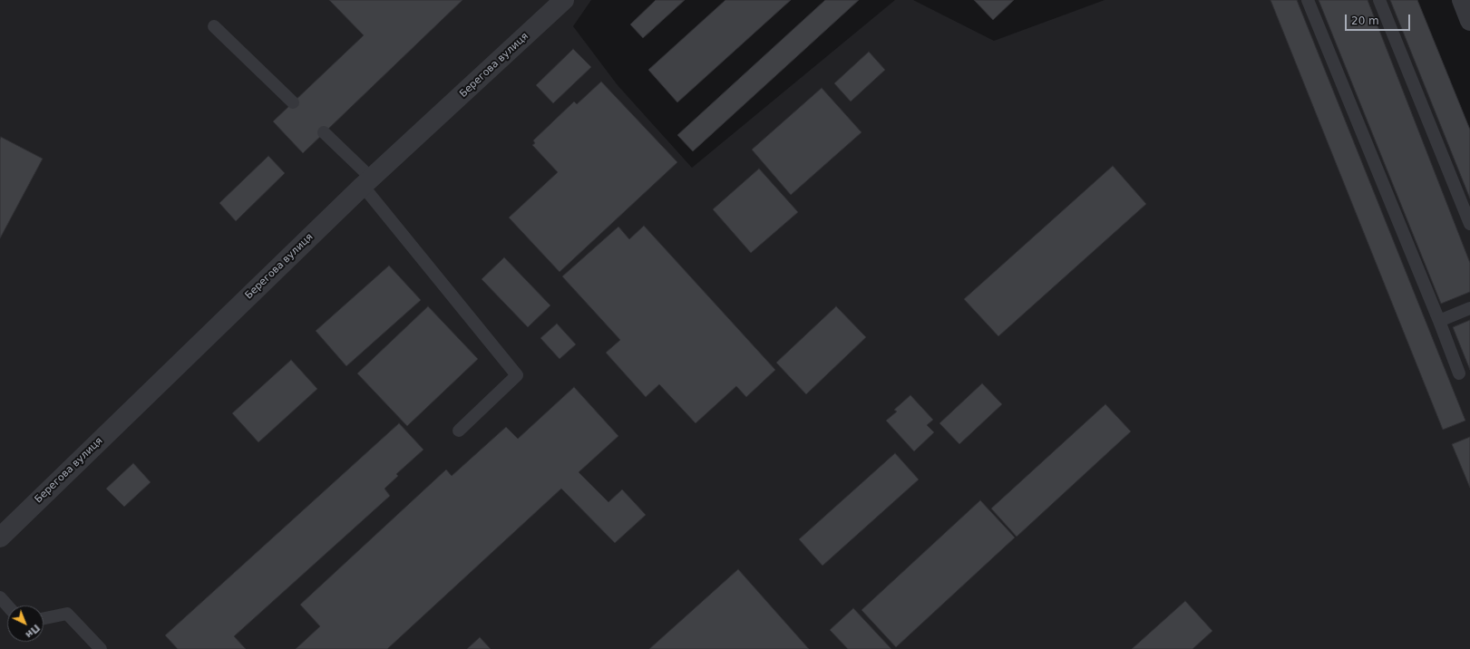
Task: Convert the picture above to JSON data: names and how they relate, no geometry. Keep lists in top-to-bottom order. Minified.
{"streets":{"street":["Берегова вулиця"]},"scale_bar":"20 m","north":"bottom right"}
